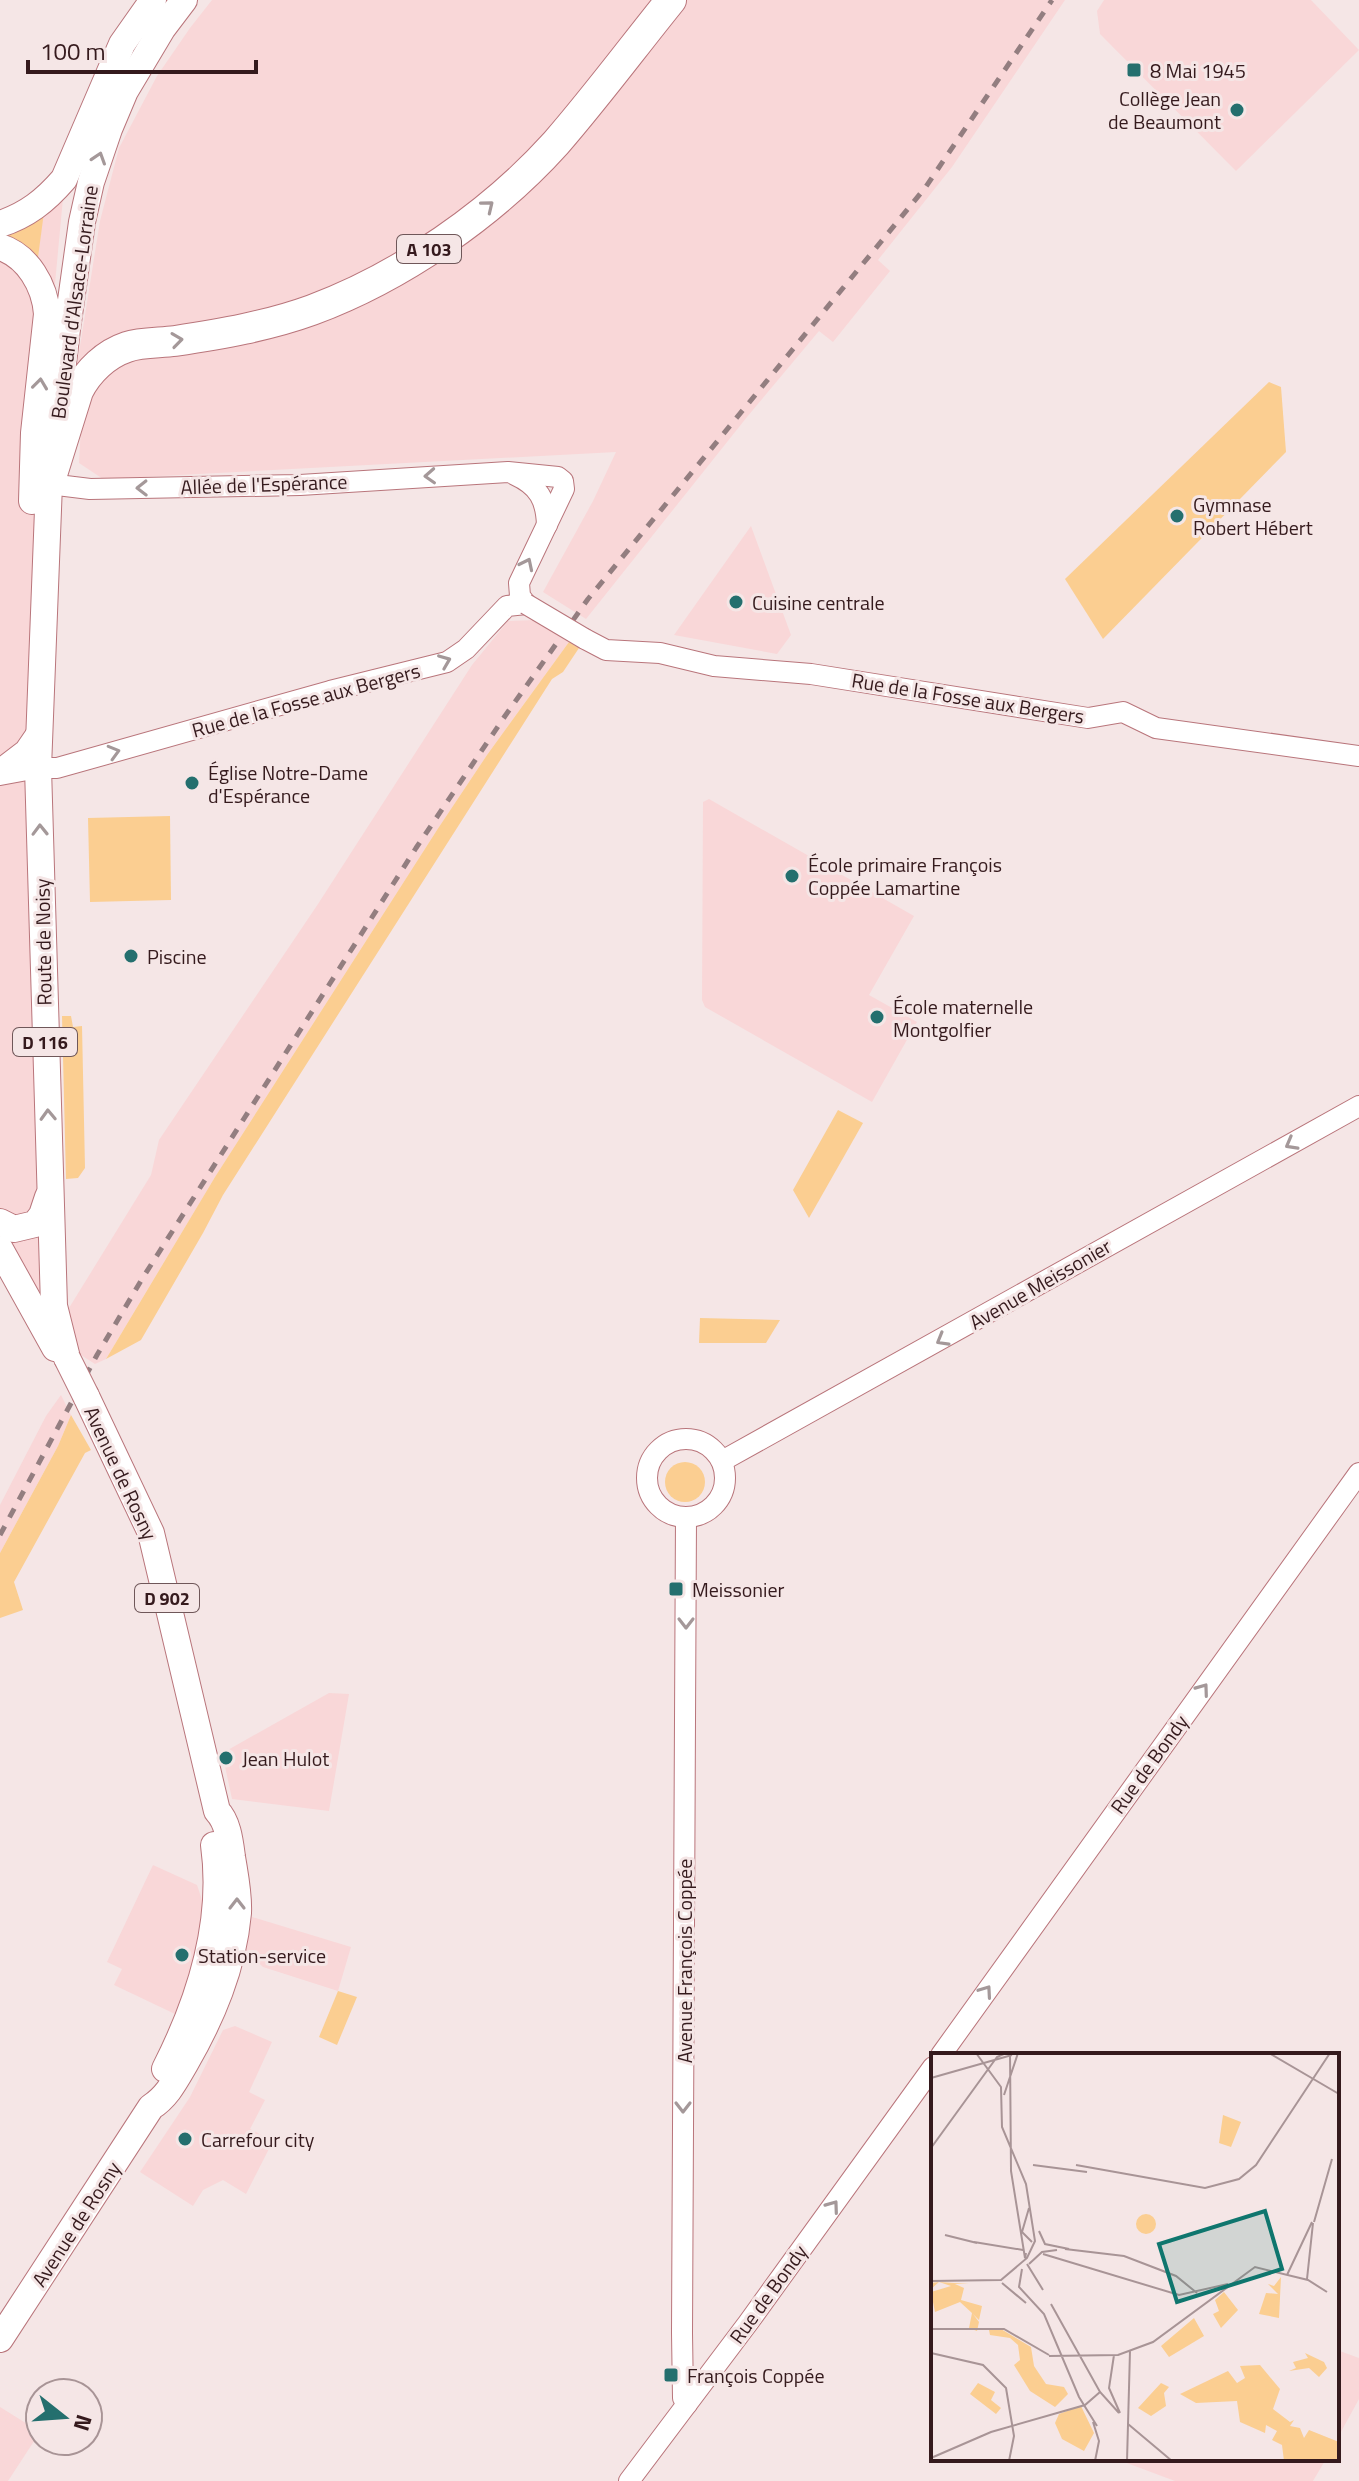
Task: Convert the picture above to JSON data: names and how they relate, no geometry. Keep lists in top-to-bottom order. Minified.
{"streets":{"highway":["A 103"],"main road":["Boulevard d'Alsace-Lorraine","Route de Noisy","D 116","Avenue de Rosny","D 902"],"street":["Allée de l'Espérance","Rue de la Fosse aux Bergers","Avenue Meissonier","Rue de Bondy","Avenue François Coppée"]},"crossings":[["A 103","Boulevard d'Alsace-Lorraine"],["A 103","Allée de l'Espérance"],["A 103","Route de Noisy"],["Boulevard d'Alsace-Lorraine","Allée de l'Espérance"],["Boulevard d'Alsace-Lorraine","Route de Noisy"],["Allée de l'Espérance","Rue de la Fosse aux Bergers"],["Allée de l'Espérance","Route de Noisy"],["Rue de la Fosse aux Bergers","Route de Noisy"],["Route de Noisy","Avenue de Rosny"],["Route de Noisy","D 902"],["Avenue Meissonier","Avenue François Coppée"],["Avenue de Rosny","D 902"],["Rue de Bondy","Avenue François Coppée"]],"one_way":["Allée de l'Espérance","Route de Noisy","Avenue Meissonier","Rue de Bondy","Avenue François Coppée"],"places":{"transit":["8 Mai 1945","Meissonier","François Coppée"],"other":["Collège Jean de Beaumont","Gymnase Robert Hébert","Cuisine centrale","Église Notre-Dame d'Espérance","École primaire François Coppée Lamartine","Piscine","École maternelle Montgolfier","Jean Hulot","Station-service","Carrefour city"]},"scale_bar":"100 m","north":"right"}
